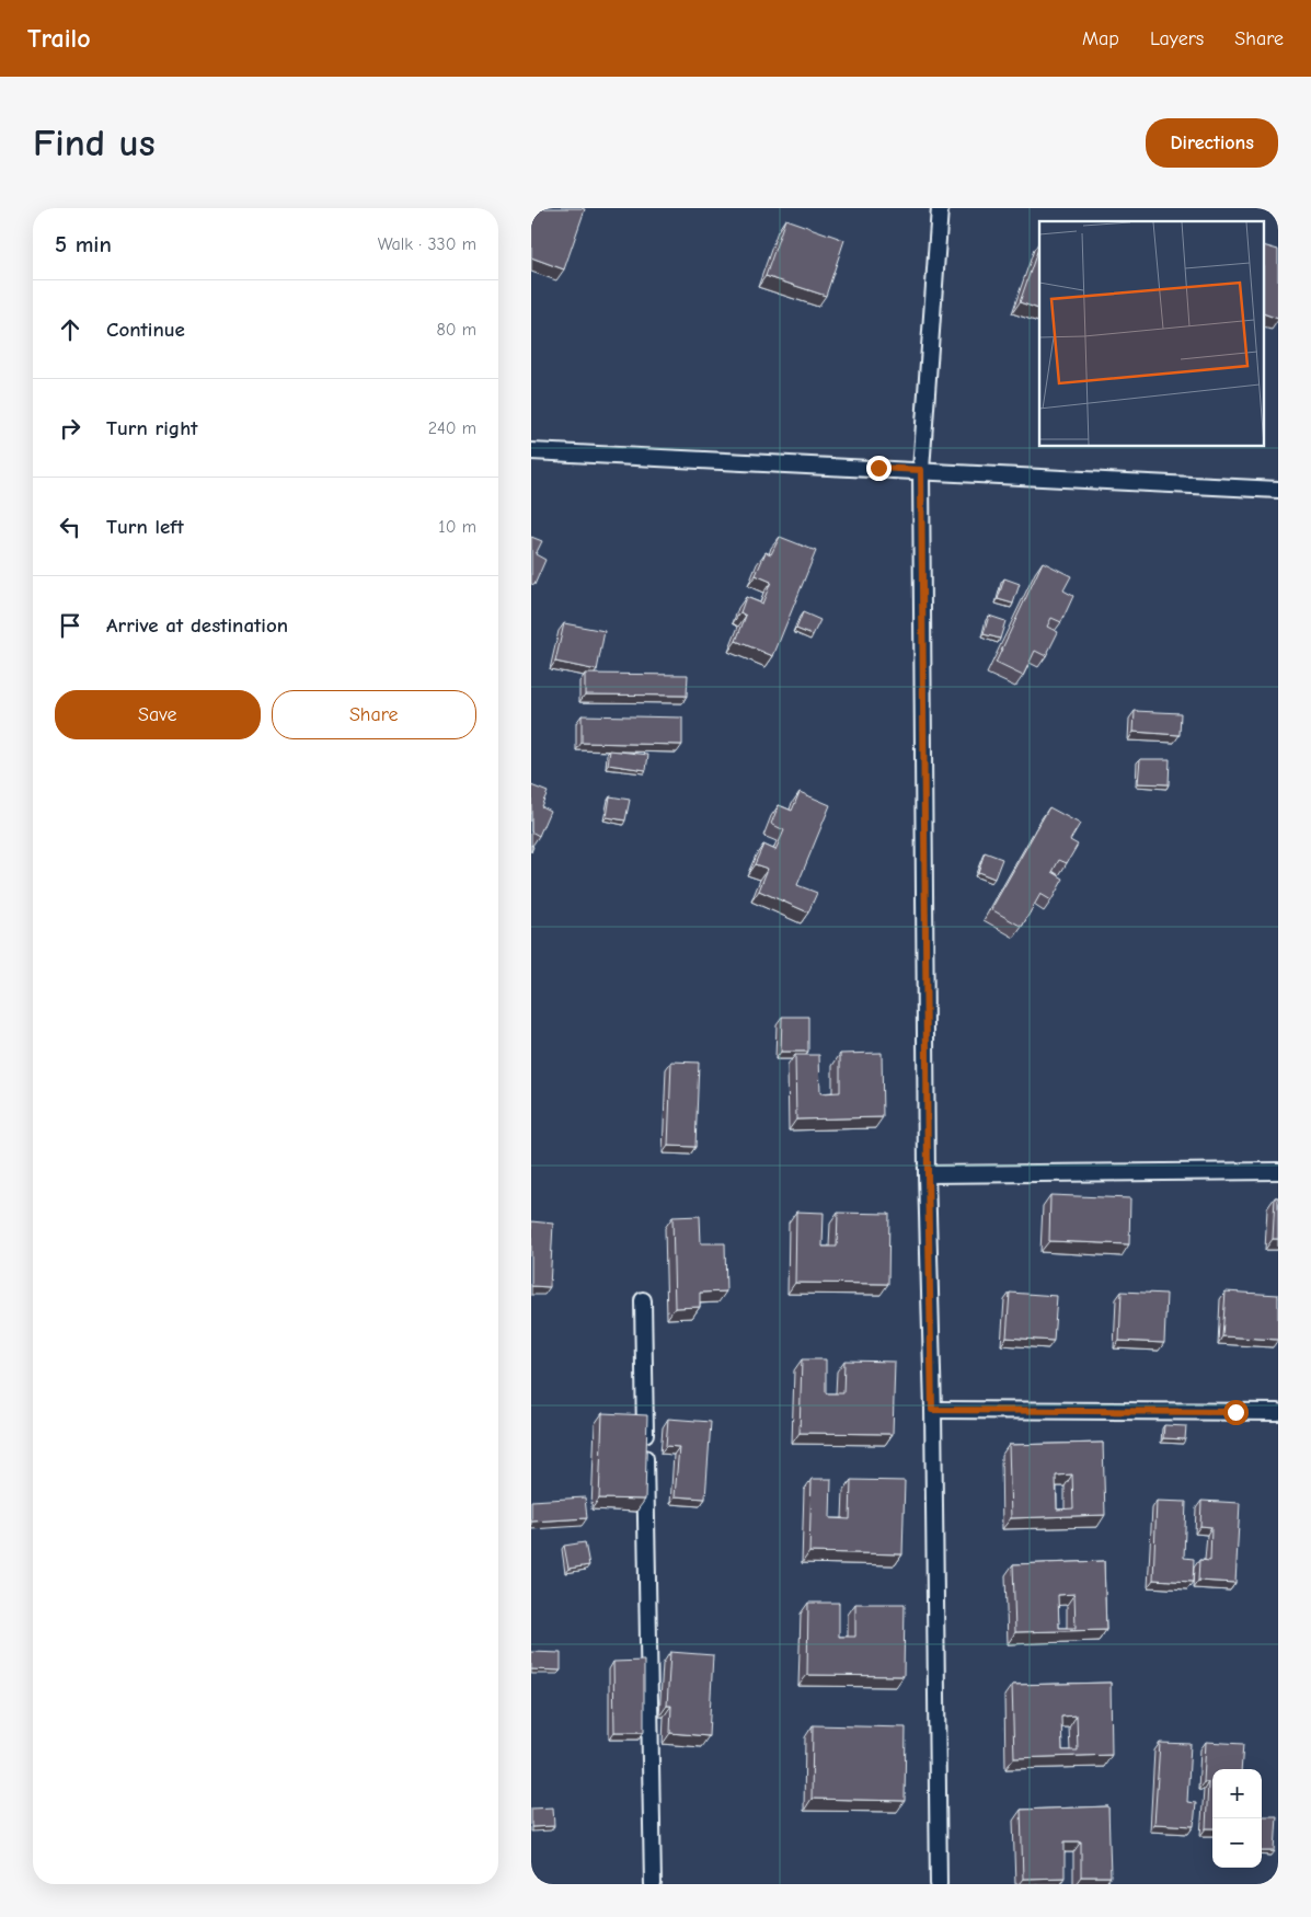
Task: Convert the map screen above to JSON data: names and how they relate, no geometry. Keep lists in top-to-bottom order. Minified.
{"page":{"header":"Trailo","nav":["Map","Layers","Share"],"buttons":["Directions",["Save","Share"]],"title":"Find us","heading":["5 min","Walk · 330 m"],"list":[["Continue","80 m"],["Turn right","240 m"],["Turn left","10 m"],"Arrive at destination"],"map_buttons":["+","−"]}}
